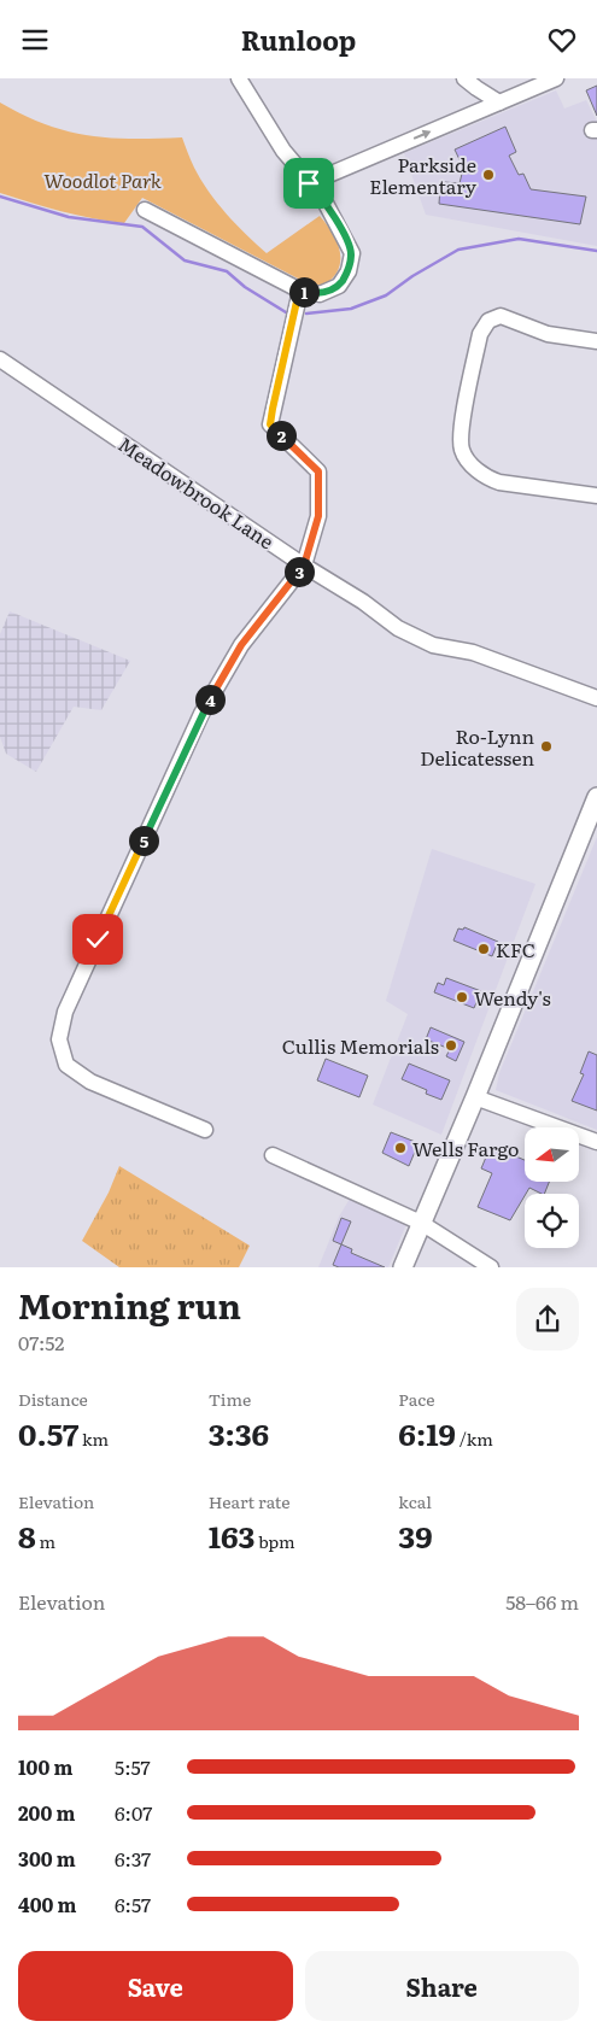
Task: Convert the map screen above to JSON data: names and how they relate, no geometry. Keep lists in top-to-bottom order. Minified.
{"streets":{"street":["Meadowbrook Lane"]},"parks":["Woodlot Park"],"places":["Parkside Elementary","Ro-Lynn Delicatessen","KFC","Wendy's","Cullis Memorials","Wells Fargo"],"north":"left","page":{"header":"Runloop","pins":["1","2","3","4","5"],"heading":["Morning run","07:52"],"stats":[["Distance","0.57 km"],["Time","3:36"],["Pace","6:19 /km"],["Elevation","8 m"],["Heart rate","163 bpm"],["kcal","39"]],"chart":["Elevation","58–66 m"],"list":[{"name":"100 m","note":"5:57"},{"name":"200 m","note":"6:07"},{"name":"300 m","note":"6:37"},{"name":"400 m","note":"6:57"}],"buttons":["Save","Share"]}}
